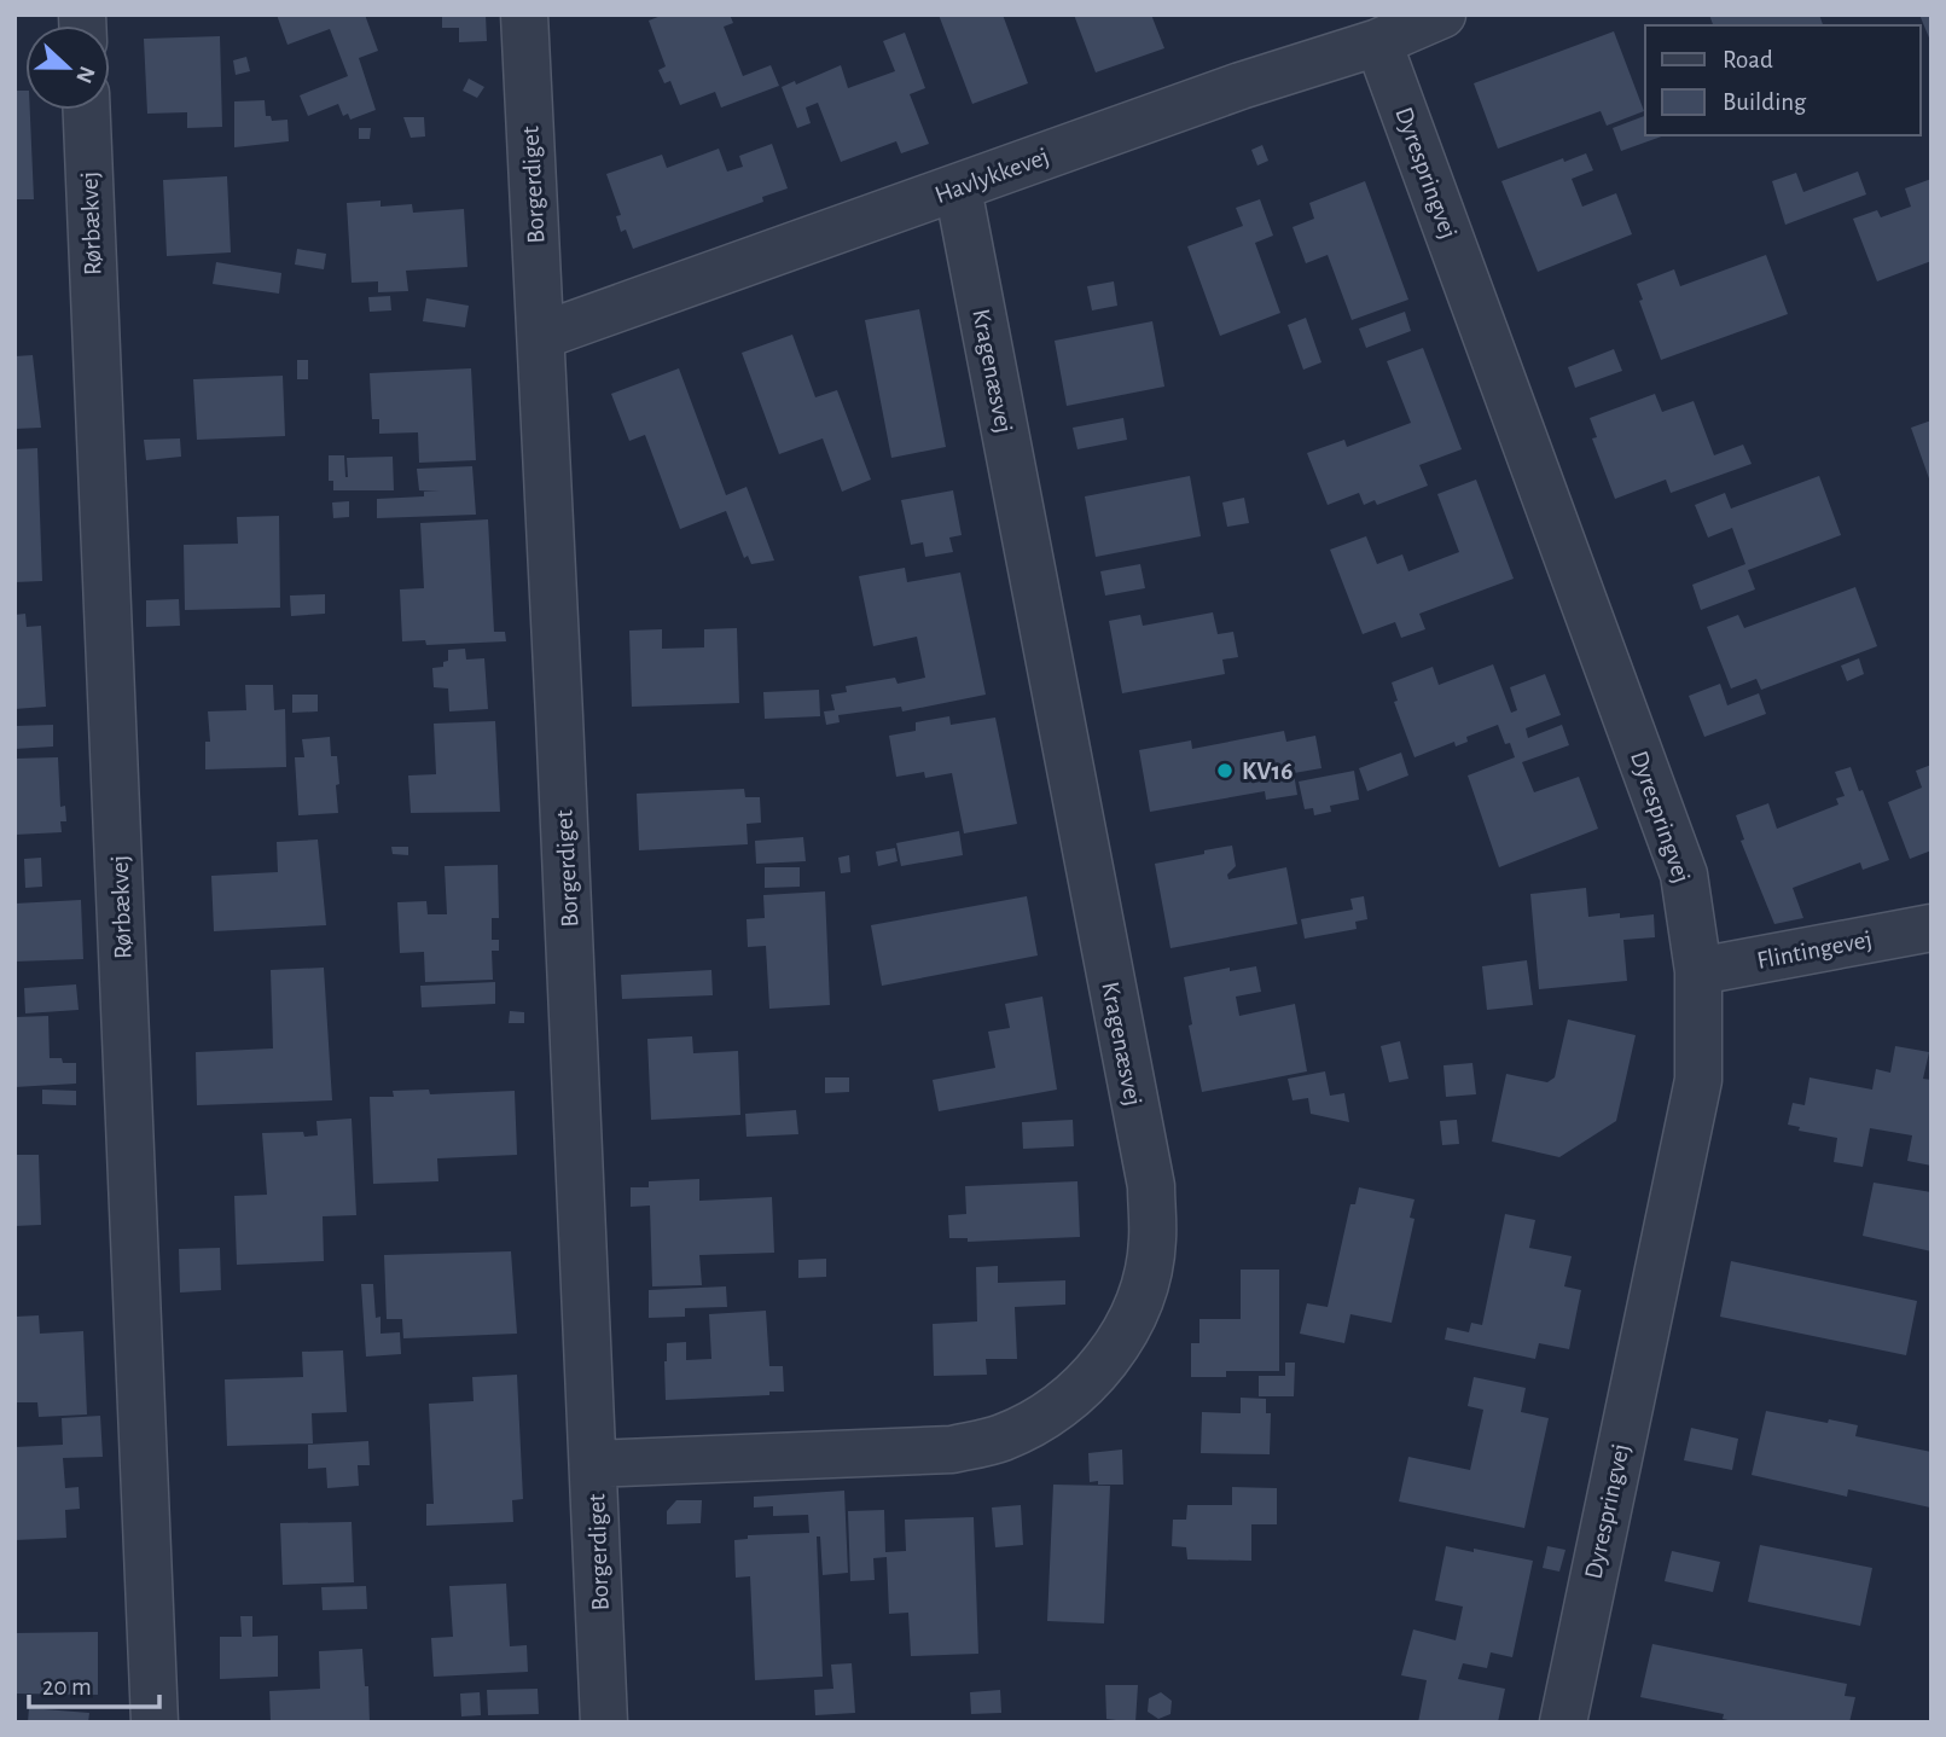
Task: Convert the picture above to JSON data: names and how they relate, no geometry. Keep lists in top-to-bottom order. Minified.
{"streets":{"street":["Dyrespringvej","Havlykkevej","Borgerdiget","Rørbækvej","Kragenæsvej","Flintingevej"]},"crossings":[["Dyrespringvej","Havlykkevej"],["Dyrespringvej","Flintingevej"],["Havlykkevej","Borgerdiget"],["Havlykkevej","Kragenæsvej"],["Borgerdiget","Kragenæsvej"]],"places":["KV16"],"legend":["Road","Building"],"scale_bar":"20 m","north":"right"}
